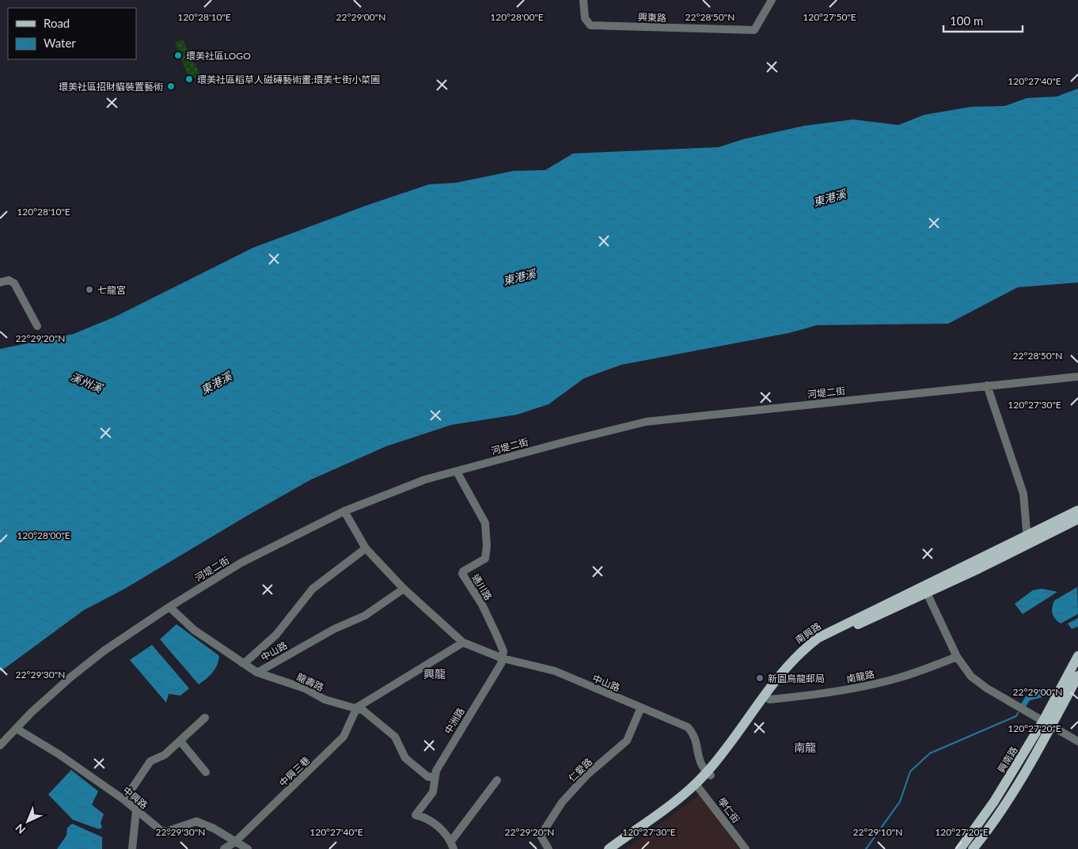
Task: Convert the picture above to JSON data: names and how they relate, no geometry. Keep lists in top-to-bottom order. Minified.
{"streets":{"main road":["南興路","興南路"],"street":["興東路","河堤二街","通川路","中山路","南龍路","龍壽路","中洲路","仁愛路","中興三巷","中興路","學仁街"]},"crossings":[["河堤二街","通川路"],["河堤二街","中山路"],["河堤二街","龍壽路"],["河堤二街","中興路"],["通川路","中山路"],["通川路","中洲路"],["南興路","中山路"],["南興路","南龍路"],["南興路","學仁街"],["中山路","龍壽路"],["中山路","中洲路"],["中山路","仁愛路"],["龍壽路","中洲路"],["龍壽路","中興三巷"],["中興三巷","中興路"]],"districts":["興龍","南龍"],"water":["東港溪","溪州溪"],"places":["環美社區LOGO","環美社區稻草人磁磚藝術畫;環美七街小菜圃","環美社區招財貓裝置藝術","七龍宮","新園烏龍郵局"],"legend":["Road","Water"],"scale_bar":"100 m","north":"bottom left","coordinates":["22°29'00\"N","22°28'50\"N","120°28'10\"E","120°28'00\"E","120°27'50\"E","120°27'40\"E","22°29'20\"N","120°27'30\"E","22°29'30\"N","120°27'20\"E","22°29'10\"N"]}
